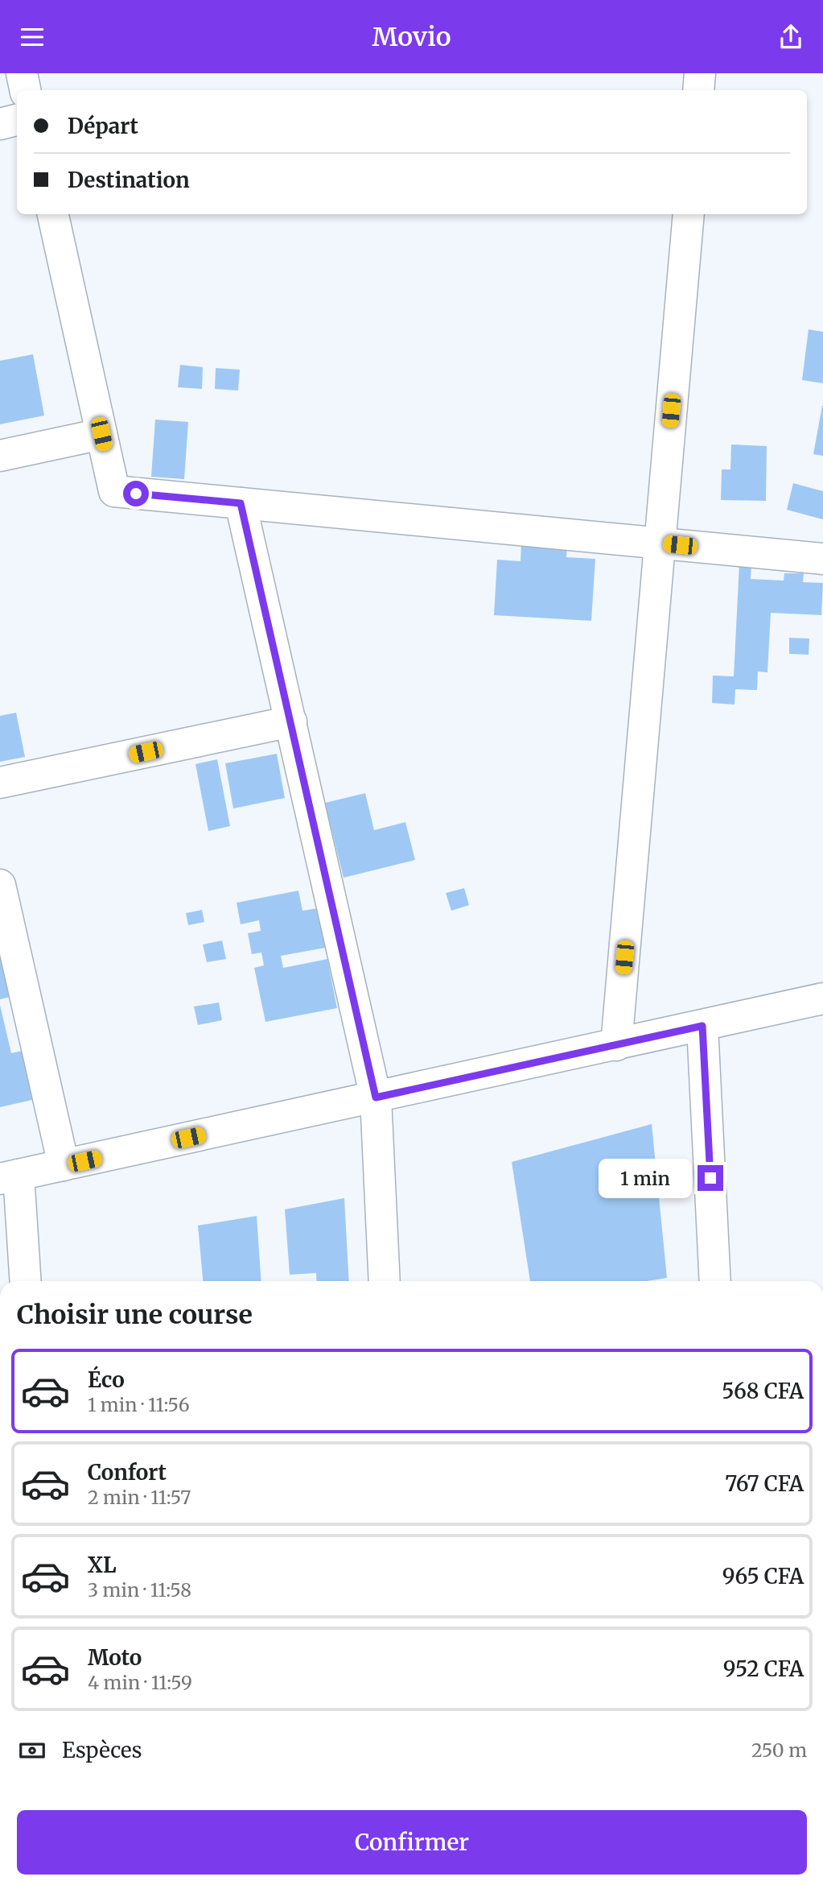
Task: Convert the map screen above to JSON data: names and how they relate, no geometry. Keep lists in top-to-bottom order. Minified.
{"page":{"header":"Movio","banner":["Départ","Destination"],"bubble":"1 min","heading":"Choisir une course","list":[{"name":"Éco","note":"1 min · 11:56","value":"568 CFA"},{"name":"Confort","note":"2 min · 11:57","value":"767 CFA"},{"name":"XL","note":"3 min · 11:58","value":"965 CFA"},{"name":"Moto","note":"4 min · 11:59","value":"952 CFA"}],"pay":["Espèces","250 m"],"buttons":"Confirmer"}}
